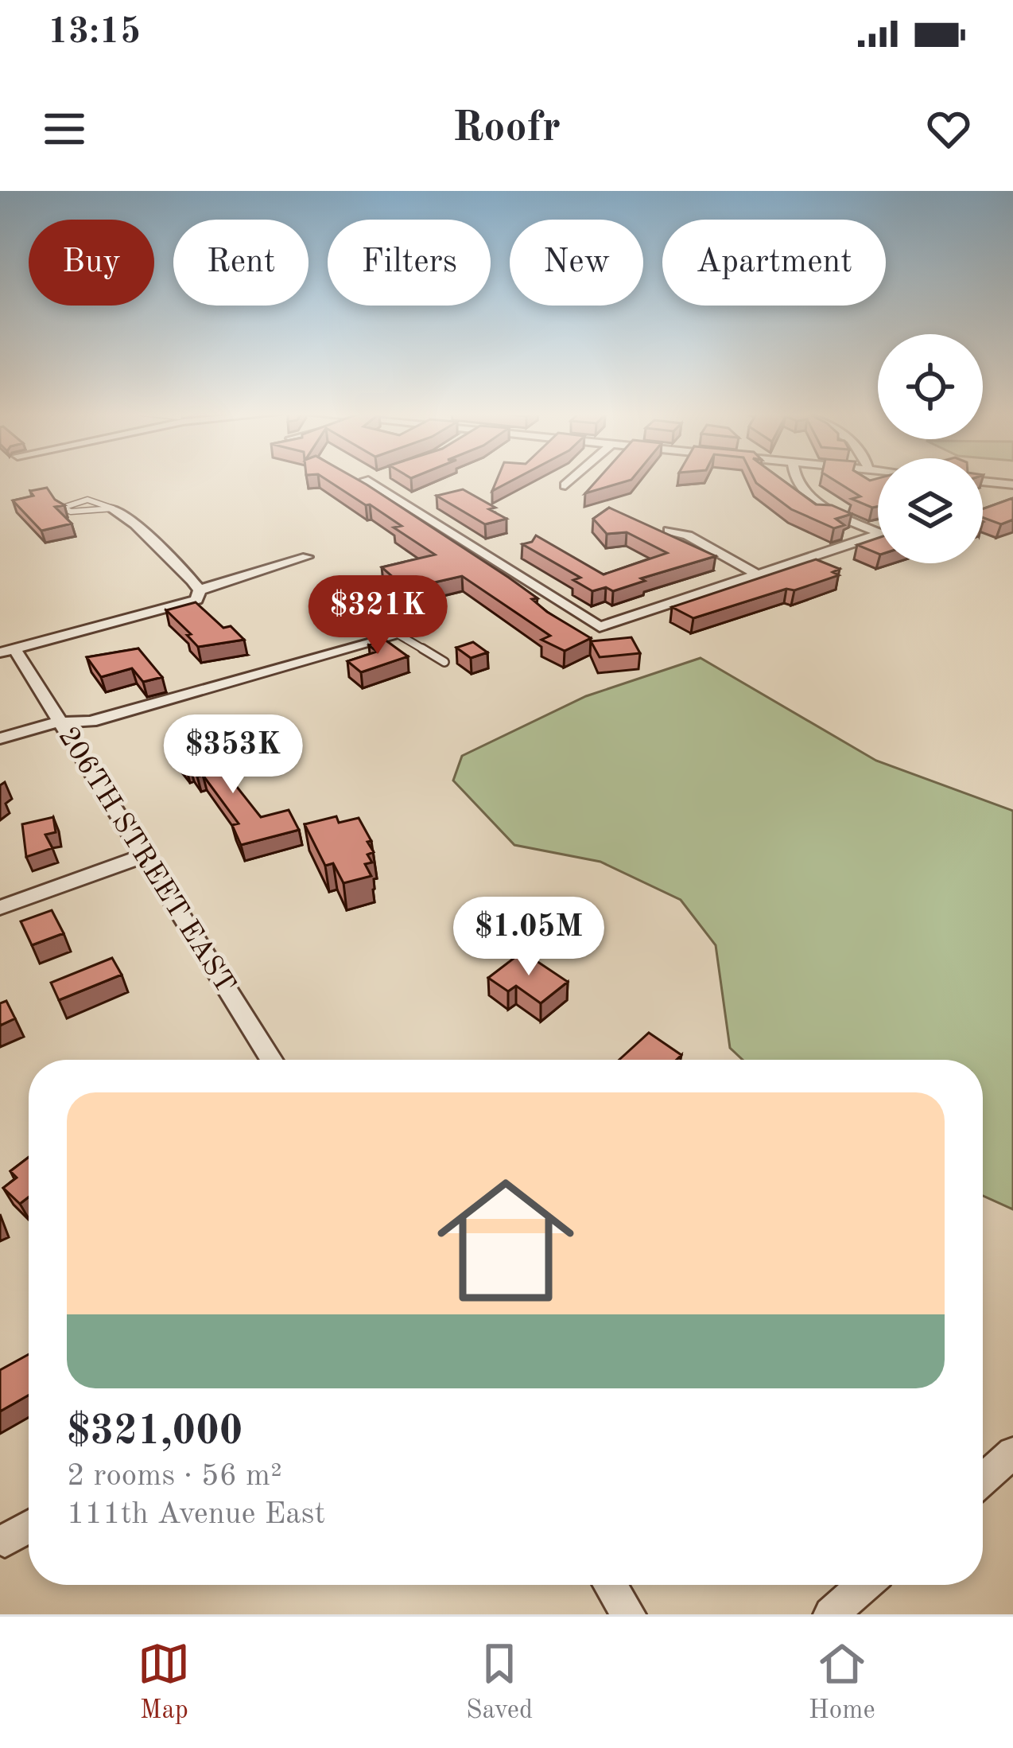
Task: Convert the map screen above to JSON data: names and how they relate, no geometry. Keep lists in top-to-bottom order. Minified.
{"streets":{"street":["206TH STREET EAST"]},"page":{"status":"13:15","header":"Roofr","chip":["Buy","Rent","Filters","New","Apartment"],"price":["$321K","$353K","$1.05M"],"list":[{"name":"$321,000","note":"2 rooms · 56 m² · 111th Avenue East"}],"tabs":["Map","Saved","Home"]}}
